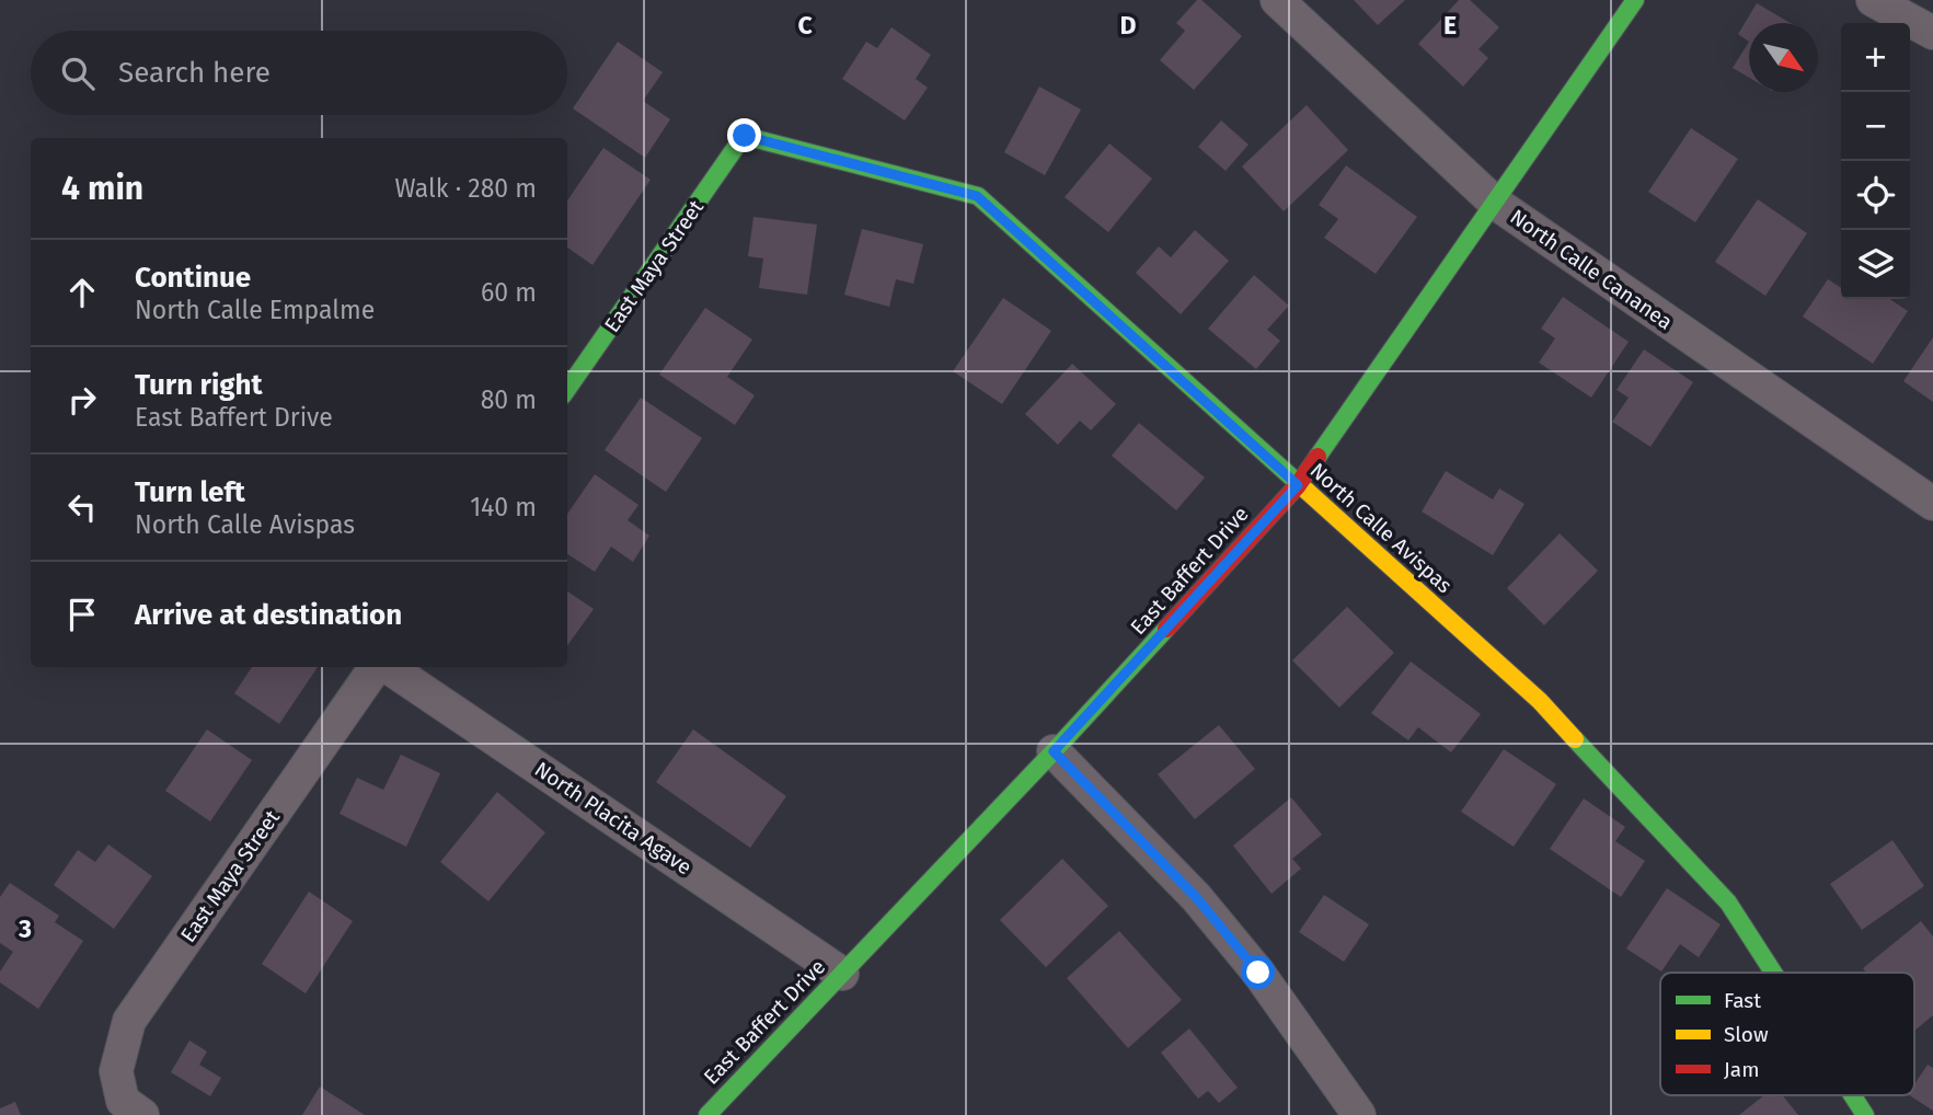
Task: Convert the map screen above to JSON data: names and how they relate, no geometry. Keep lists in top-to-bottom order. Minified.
{"streets":{"street":["East Maya Street","North Calle Cananea","North Calle Avispas","East Baffert Drive","North Placita Agave"]},"crossings":[["East Maya Street","North Calle Avispas"],["North Calle Cananea","East Baffert Drive"],["North Calle Avispas","East Baffert Drive"],["East Baffert Drive","North Placita Agave"]],"legend":["Fast","Slow","Jam"],"north":"bottom right","page":{"map_buttons":["+","−"],"search":"Search here","heading":["4 min","Walk · 280 m"],"list":[["Continue","North Calle Empalme","60 m"],["Turn right","East Baffert Drive","80 m"],["Turn left","North Calle Avispas","140 m"],"Arrive at destination"]},"grid":{"columns":["C","D","E"],"rows":["3"]}}
